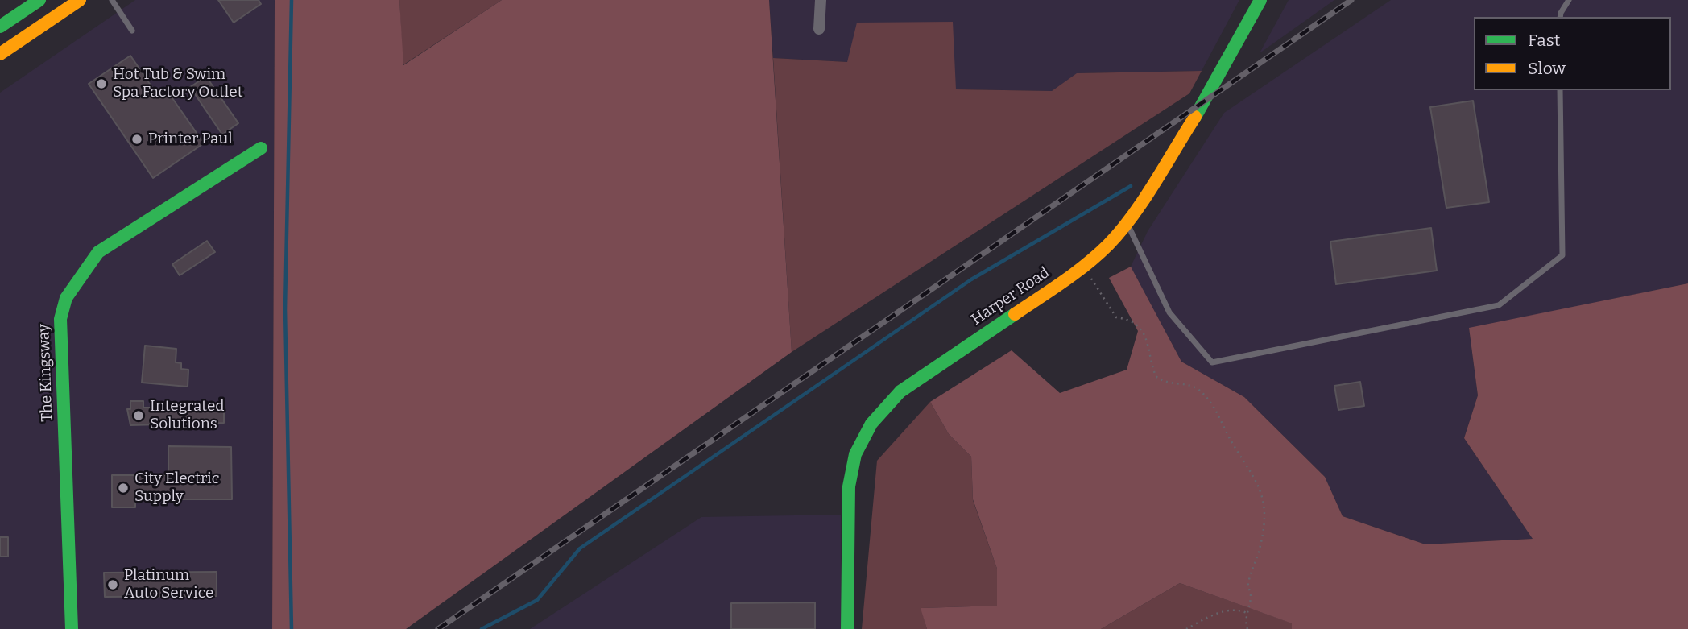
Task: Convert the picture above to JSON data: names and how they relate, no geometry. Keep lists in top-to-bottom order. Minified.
{"streets":{"street":["Harper Road","The Kingsway"]},"places":["Hot Tub & Swim Spa Factory Outlet","Printer Paul","Integrated Solutions","City Electric Supply","Platinum Auto Service"],"legend":["Fast","Slow"]}
